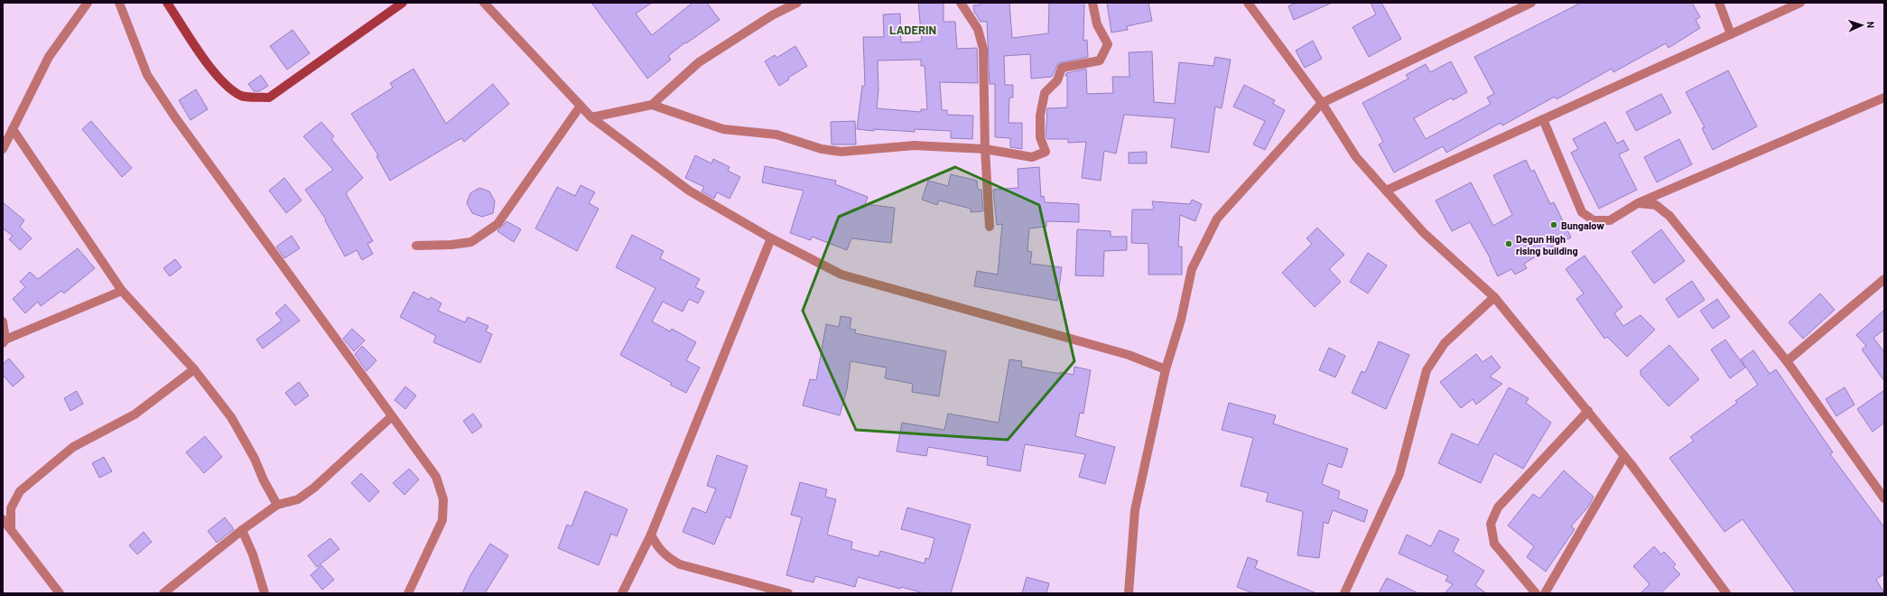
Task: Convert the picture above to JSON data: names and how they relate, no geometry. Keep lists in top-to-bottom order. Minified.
{"districts":["LADERIN"],"places":["Bungalow","Degun High rising building"],"north":"right"}
